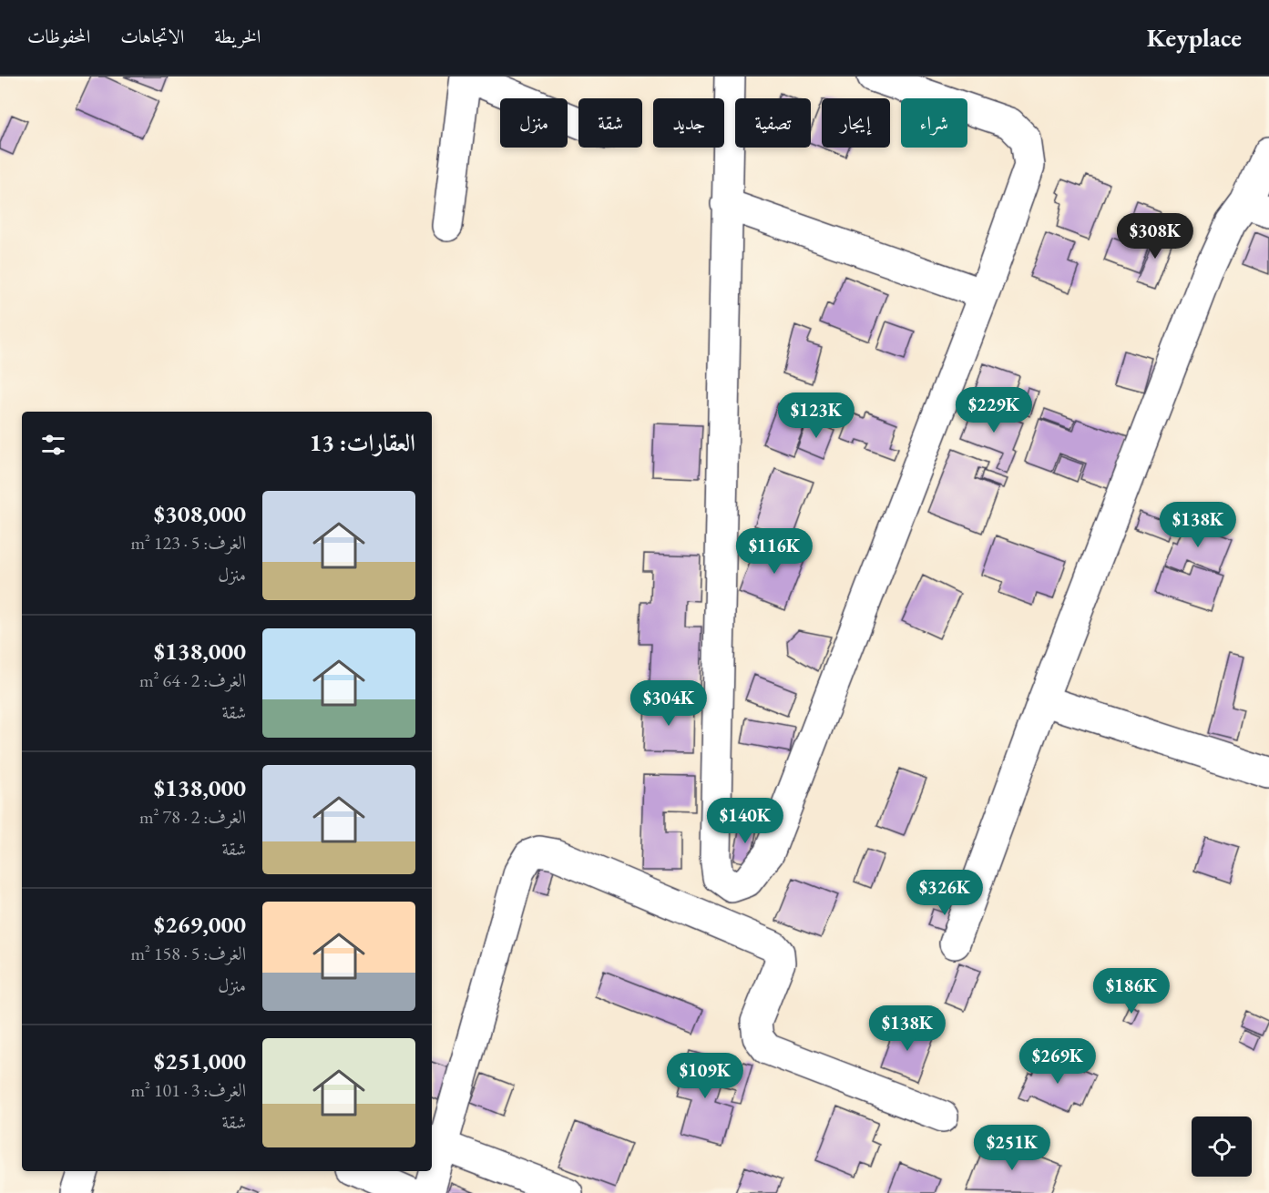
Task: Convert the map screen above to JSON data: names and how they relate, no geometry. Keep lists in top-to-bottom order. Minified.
{"page":{"header":"Keyplace","nav":["الخريطة","الاتجاهات","المحفوظات"],"chip":["شراء","إيجار","تصفية","جديد","شقة","منزل"],"price":["$308K","$229K","$123K","$138K","$116K","$304K","$140K","$326K","$186K","$138K","$269K","$109K","$251K"],"heading":"العقارات: 13","list":[{"name":"$308,000","note":"الغرف: 5 · 123 m² · منزل"},{"name":"$138,000","note":"الغرف: 2 · 64 m² · شقة"},{"name":"$138,000","note":"الغرف: 2 · 78 m² · شقة"},{"name":"$269,000","note":"الغرف: 5 · 158 m² · منزل"},{"name":"$251,000","note":"الغرف: 3 · 101 m² · شقة"}]}}
